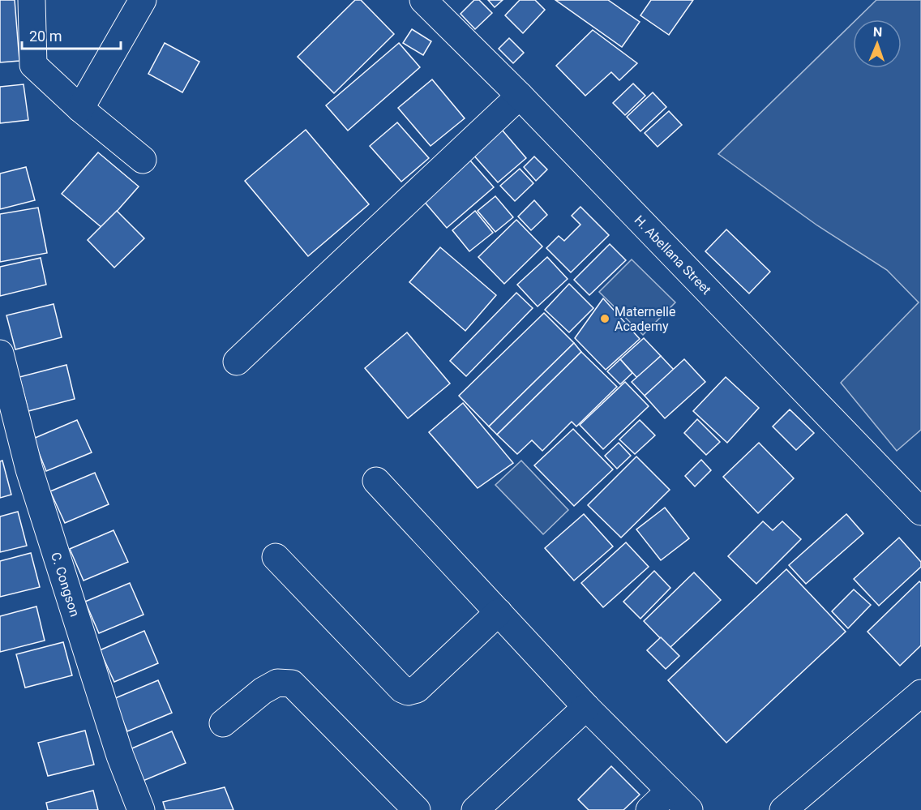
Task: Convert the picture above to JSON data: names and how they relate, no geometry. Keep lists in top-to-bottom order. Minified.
{"streets":{"street":["H. Abellana Street","C. Congson"]},"places":["Maternelle Academy"],"scale_bar":"20 m","north":"top"}
